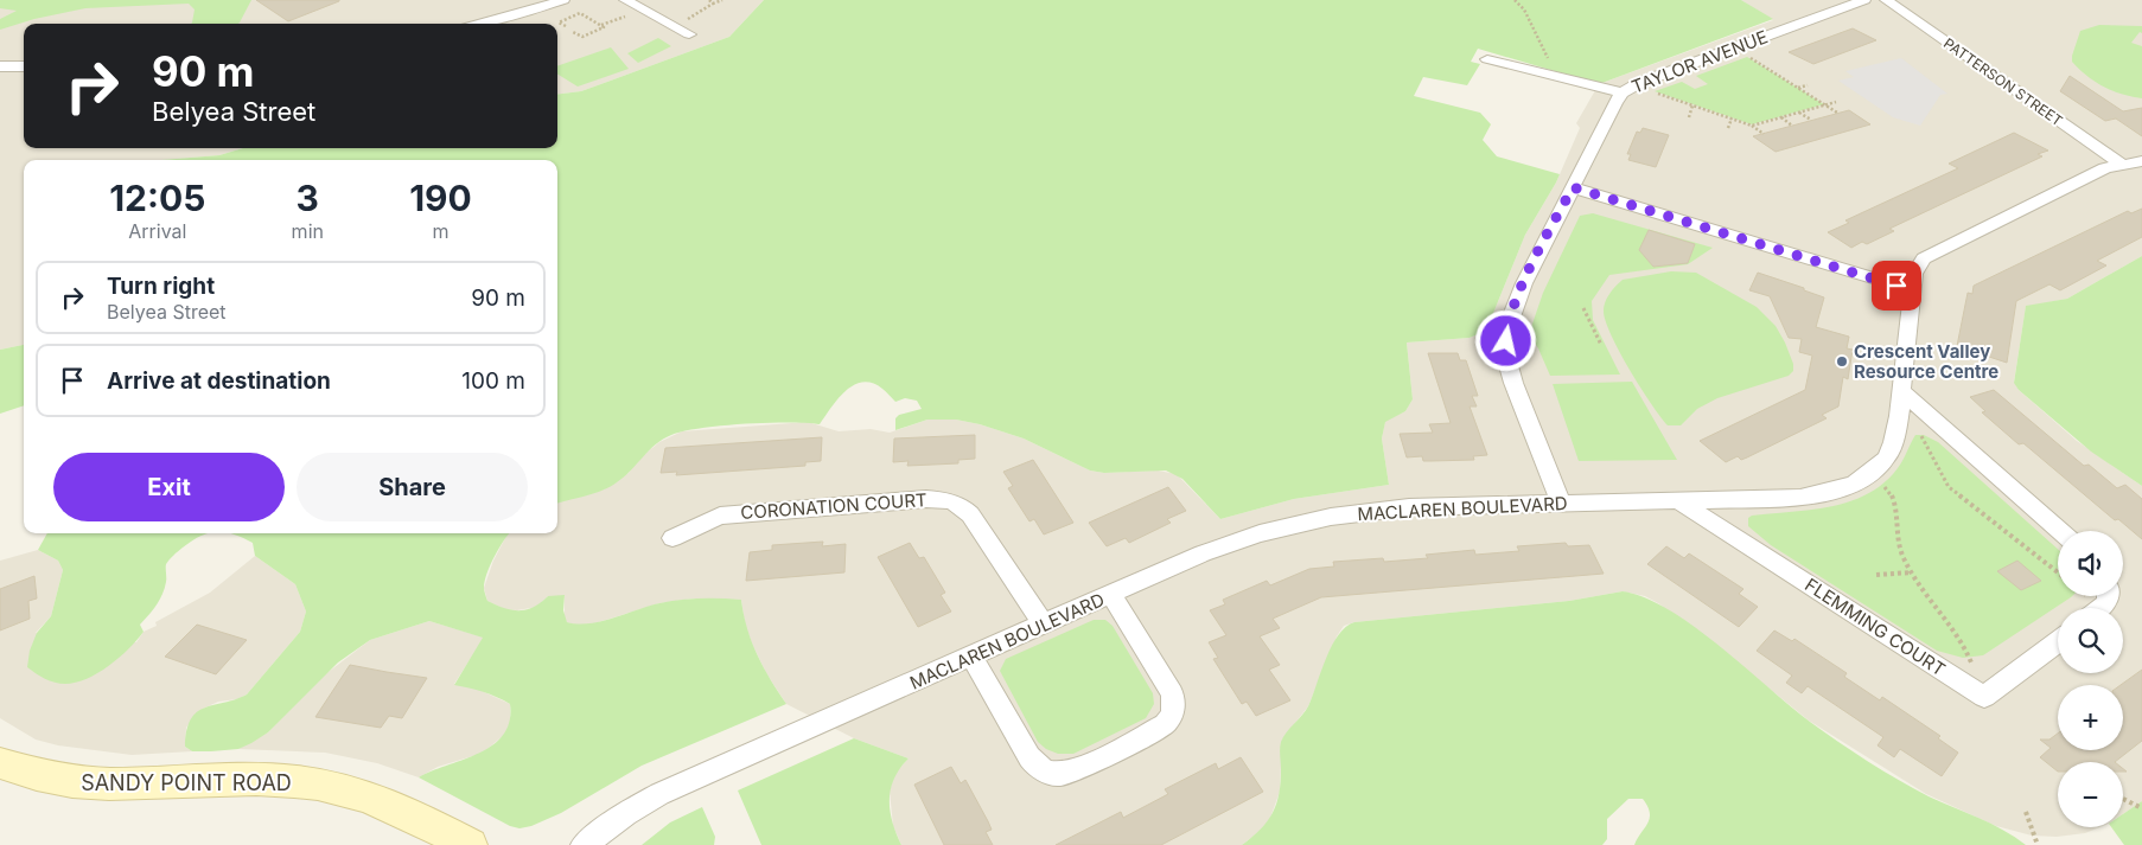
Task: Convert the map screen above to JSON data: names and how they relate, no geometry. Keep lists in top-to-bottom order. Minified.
{"streets":{"street":["TAYLOR AVENUE","PATTERSON STREET","CORONATION COURT","MACLAREN BOULEVARD","FLEMMING COURT","SANDY POINT ROAD"]},"crossings":[["TAYLOR AVENUE","MACLAREN BOULEVARD"],["PATTERSON STREET","MACLAREN BOULEVARD"],["CORONATION COURT","MACLAREN BOULEVARD"],["MACLAREN BOULEVARD","FLEMMING COURT"]],"places":["Crescent Valley Resource Centre"],"page":{"turn":["90 m","Belyea Street"],"eta":["12:05","Arrival","3","min","190","m"],"list":[{"name":"Turn right","note":"Belyea Street","value":"90 m"},{"name":"Arrive at destination","value":"100 m"}],"buttons":["Exit","Share"],"map_buttons":["+","−"]}}
